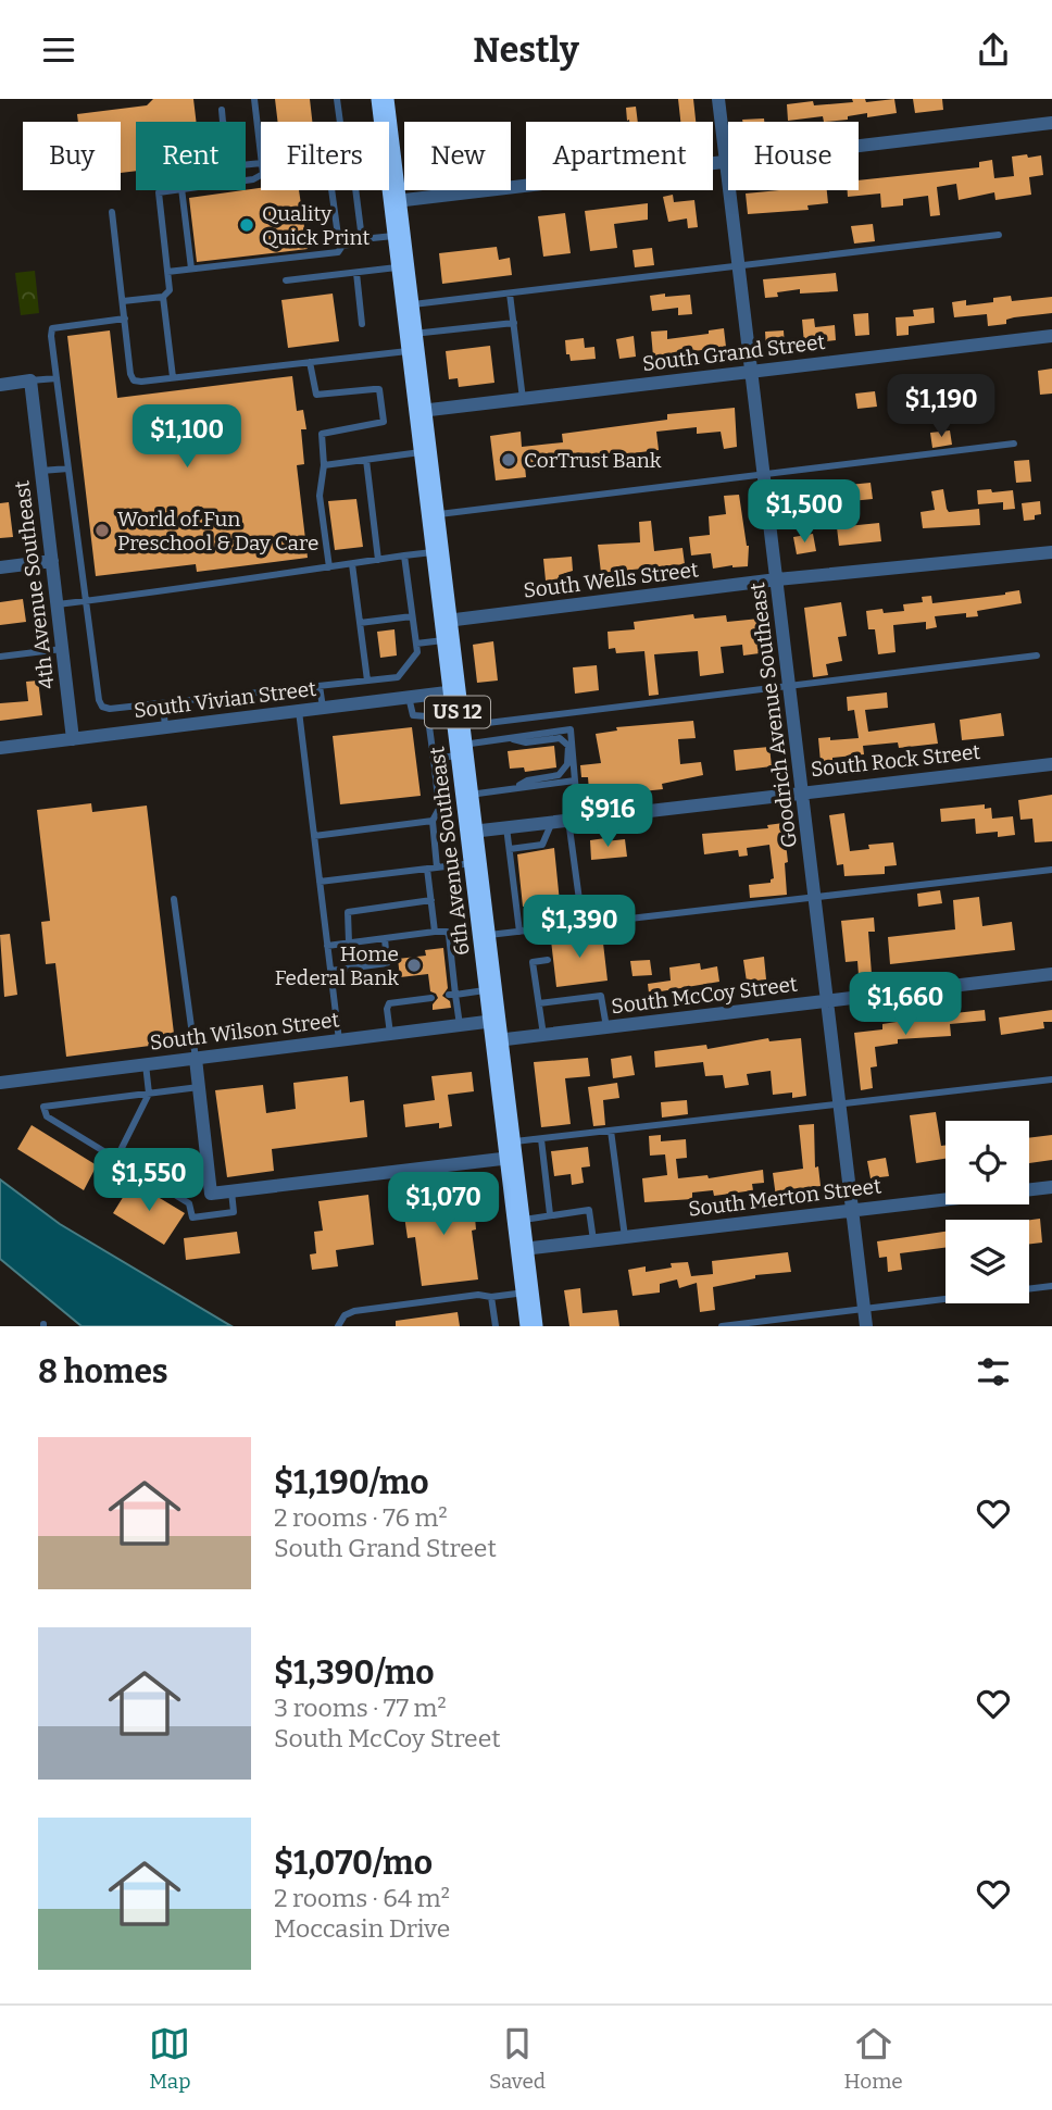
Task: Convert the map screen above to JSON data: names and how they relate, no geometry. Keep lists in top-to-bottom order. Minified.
{"streets":{"highway":["US 12","6th Avenue Southeast"],"street":["South Grand Street","South Wells Street","4th Avenue Southeast","South Vivian Street","Goodrich Avenue Southeast","South Rock Street","South McCoy Street","South Wilson Street","South Merton Street"]},"crossings":[["South Grand Street","Goodrich Avenue Southeast"],["South Grand Street","6th Avenue Southeast"],["South Wells Street","Goodrich Avenue Southeast"],["South Wells Street","6th Avenue Southeast"],["4th Avenue Southeast","South Vivian Street"],["South Vivian Street","6th Avenue Southeast"],["Goodrich Avenue Southeast","South Rock Street"],["Goodrich Avenue Southeast","South McCoy Street"],["Goodrich Avenue Southeast","South Merton Street"],["South Rock Street","6th Avenue Southeast"],["6th Avenue Southeast","South McCoy Street"],["6th Avenue Southeast","South Wilson Street"],["6th Avenue Southeast","South Merton Street"],["South McCoy Street","South Wilson Street"]],"places":["Quality Quick Print","CorTrust Bank","World of Fun Preschool & Day Care","Home Federal Bank"],"page":{"header":"Nestly","chip":["Buy","Rent","Filters","New","Apartment","House"],"price":["$1,190","$1,100","$1,500","$916","$1,390","$1,660","$1,550","$1,070"],"heading":"8 homes","list":[{"name":"$1,190/mo","note":"2 rooms · 76 m² · South Grand Street"},{"name":"$1,390/mo","note":"3 rooms · 77 m² · South McCoy Street"},{"name":"$1,070/mo","note":"2 rooms · 64 m² · Moccasin Drive"}],"tabs":["Map","Saved","Home"]}}
